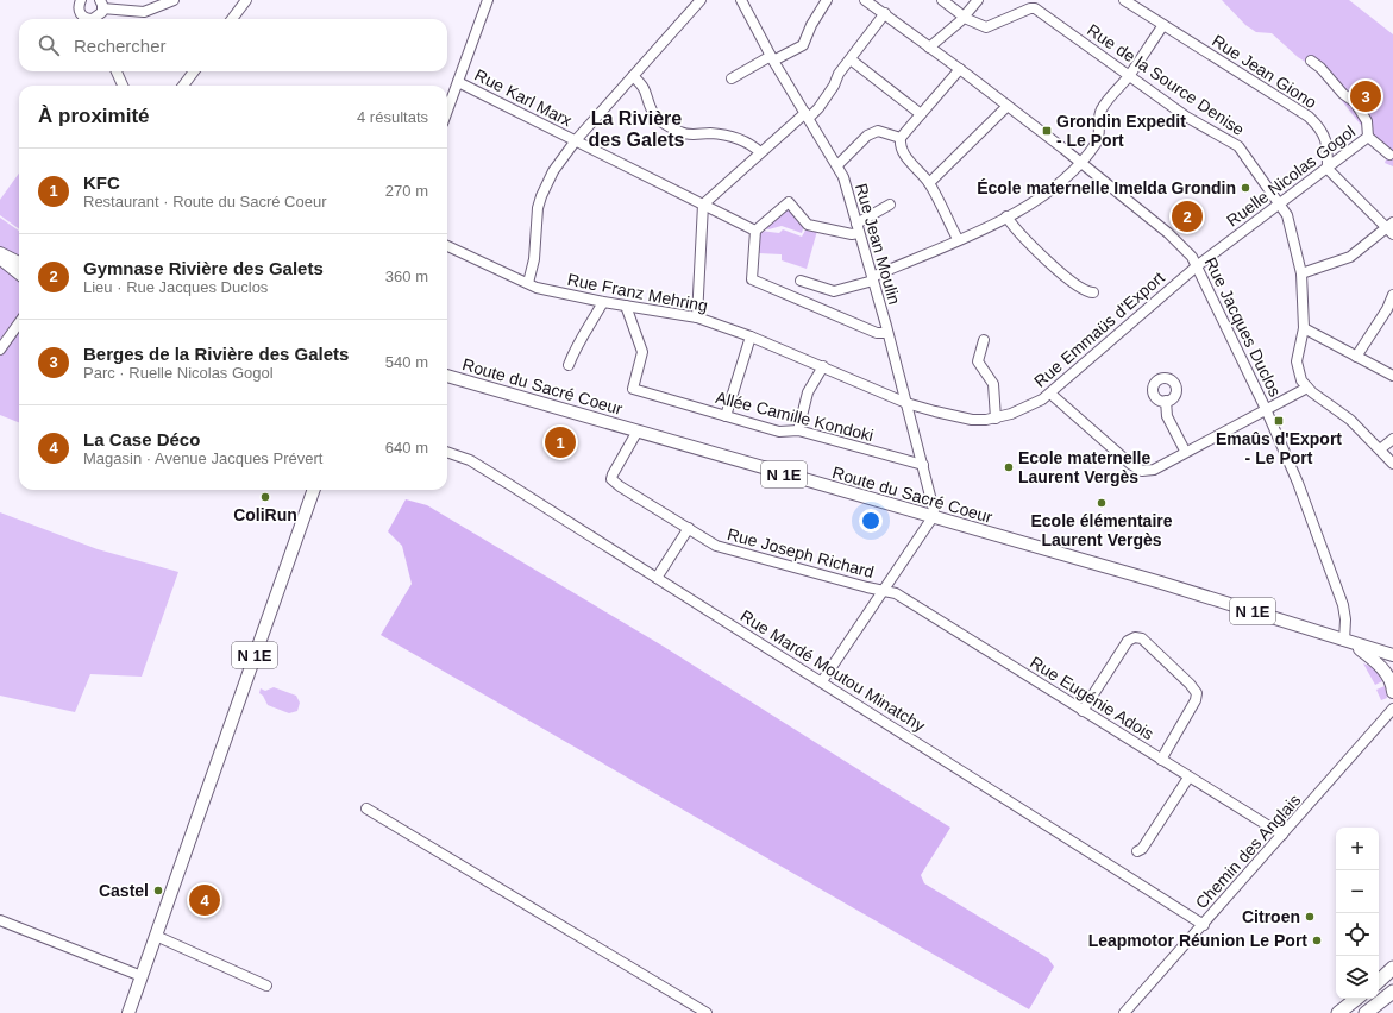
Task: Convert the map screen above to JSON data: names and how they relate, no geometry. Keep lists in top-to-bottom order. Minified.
{"streets":{"main road":["Route du Sacré Coeur","N 1E"],"street":["Rue Jean Giono","Rue de la Source Denise","Rue Karl Marx","Ruelle Nicolas Gogol","Rue Jean Moulin","Rue Franz Mehring","Rue Jacques Duclos","Rue Emmaüs d'Export","Allée Camille Kondoki","Rue Joseph Richard","Rue Mardé Moutou Minatchy","Rue Eugénie Adois","Chemin des Anglais"]},"crossings":[["Rue Jean Giono","Ruelle Nicolas Gogol"],["Rue de la Source Denise","Ruelle Nicolas Gogol"],["Ruelle Nicolas Gogol","Rue Jacques Duclos"],["Ruelle Nicolas Gogol","Rue Emmaüs d'Export"],["Rue Jean Moulin","Rue Franz Mehring"],["Rue Jean Moulin","Rue Emmaüs d'Export"],["Rue Jean Moulin","Route du Sacré Coeur"],["Rue Jean Moulin","Allée Camille Kondoki"],["Rue Franz Mehring","Rue Emmaüs d'Export"],["Rue Franz Mehring","Allée Camille Kondoki"],["Rue Jacques Duclos","Rue Emmaüs d'Export"],["Rue Jacques Duclos","Route du Sacré Coeur"],["Route du Sacré Coeur","Rue Joseph Richard"],["Rue Joseph Richard","Rue Eugénie Adois"],["Rue Mardé Moutou Minatchy","Chemin des Anglais"],["Rue Eugénie Adois","Chemin des Anglais"]],"districts":["La Rivière des Galets"],"places":{"transit":["Grondin Expedit - Le Port","Emaûs d'Export - Le Port"],"other":["École maternelle Imelda Grondin","Ecole maternelle Laurent Vergès","ColiRun","Ecole élémentaire Laurent Vergès","Castel","Citroen","Leapmotor Réunion Le Port"]},"page":{"search":"Rechercher","pins":["3","2","1","4"],"heading":["À proximité","4 résultats"],"list":[{"mark":"1","name":"KFC","note":"Restaurant · Route du Sacré Coeur","value":"270 m"},{"mark":"2","name":"Gymnase Rivière des Galets","note":"Lieu · Rue Jacques Duclos","value":"360 m"},{"mark":"3","name":"Berges de la Rivière des Galets","note":"Parc · Ruelle Nicolas Gogol","value":"540 m"},{"mark":"4","name":"La Case Déco","note":"Magasin · Avenue Jacques Prévert","value":"640 m"}],"map_buttons":["+","−"]}}
